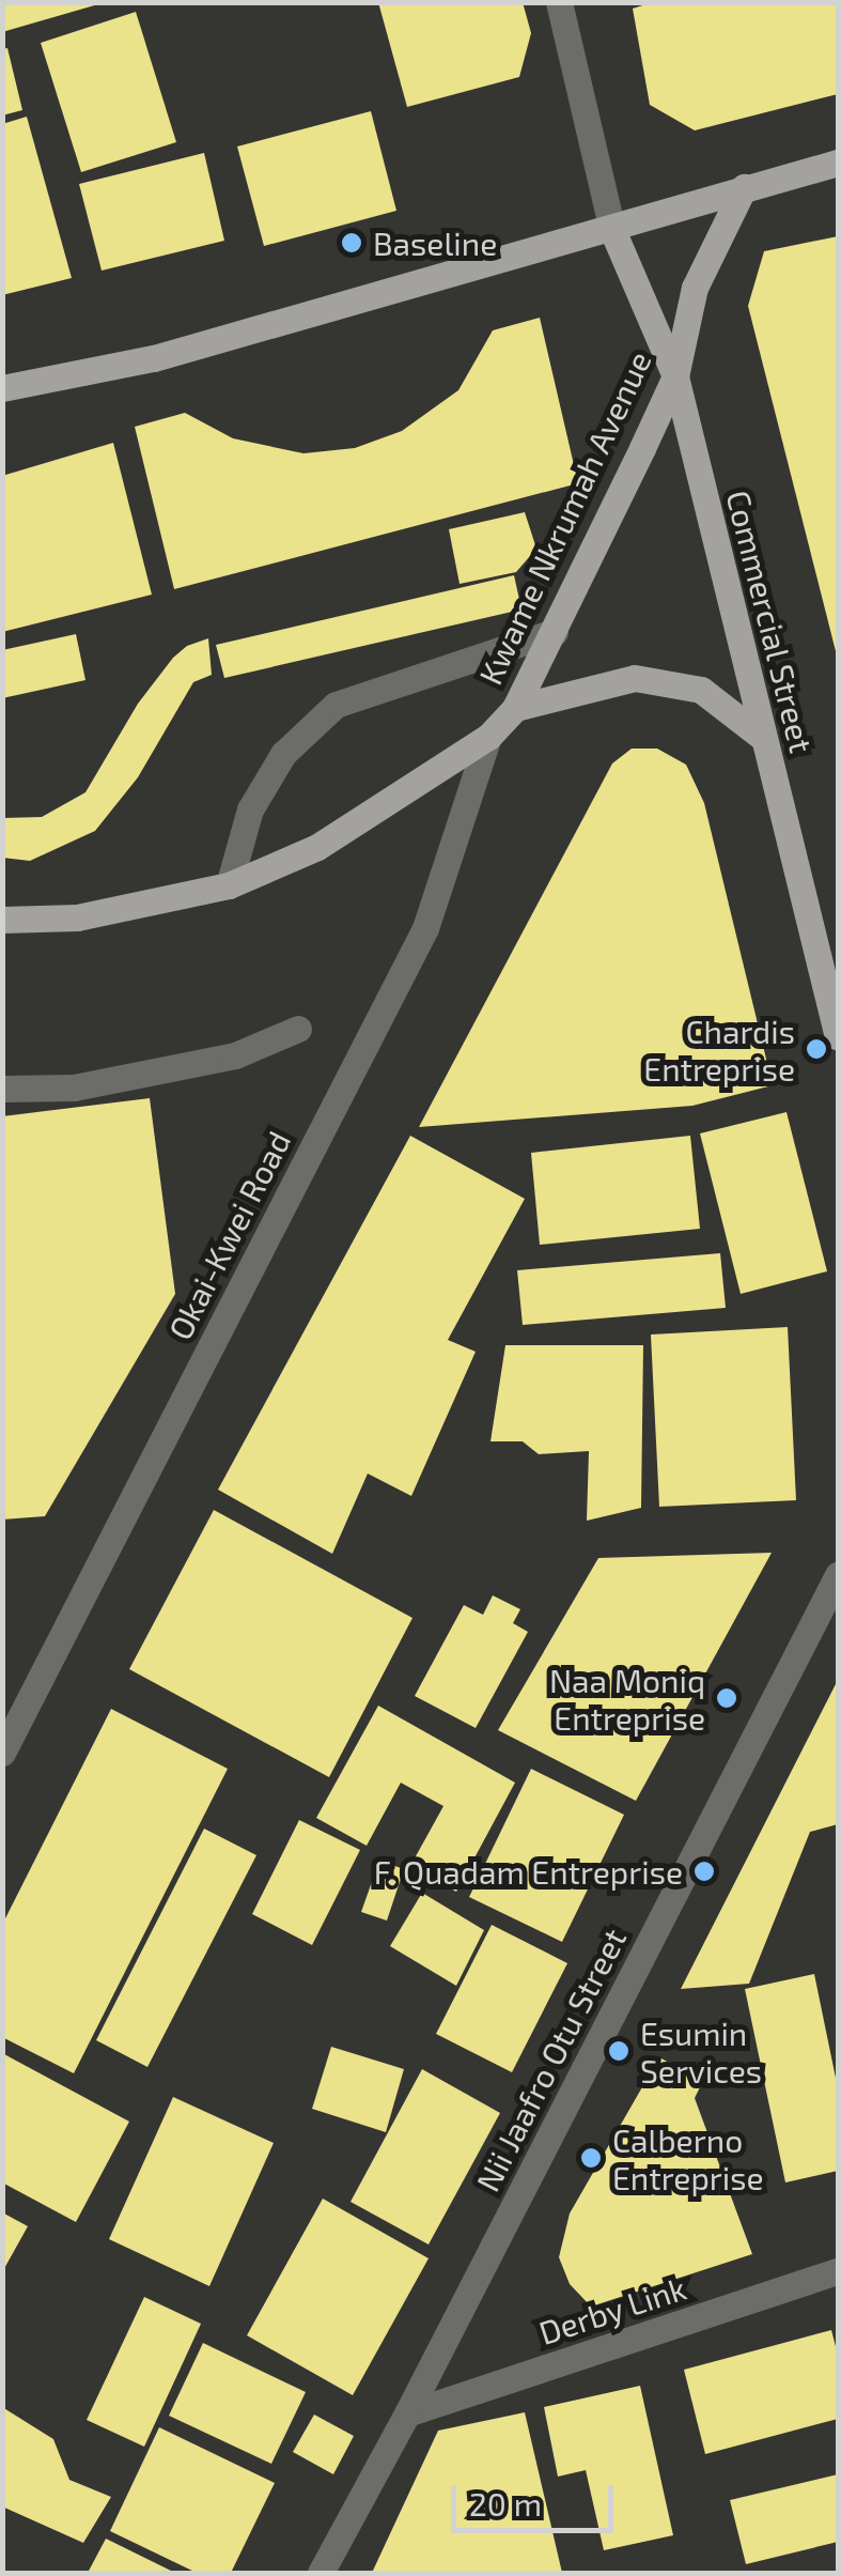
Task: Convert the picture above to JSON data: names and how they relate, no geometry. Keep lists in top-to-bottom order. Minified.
{"streets":{"main road":["Kwame Nkrumah Avenue","Commercial Street"],"street":["Okai-Kwei Road","Nii Jaafro Otu Street","Derby Link"]},"crossings":[["Kwame Nkrumah Avenue","Commercial Street"],["Kwame Nkrumah Avenue","Okai-Kwei Road"],["Nii Jaafro Otu Street","Derby Link"]],"places":["Baseline","Chardis Entreprise","Naa Moniq Entreprise","F. Quadam Entreprise","Esumin Services","Calberno Entreprise"],"scale_bar":"20 m"}
